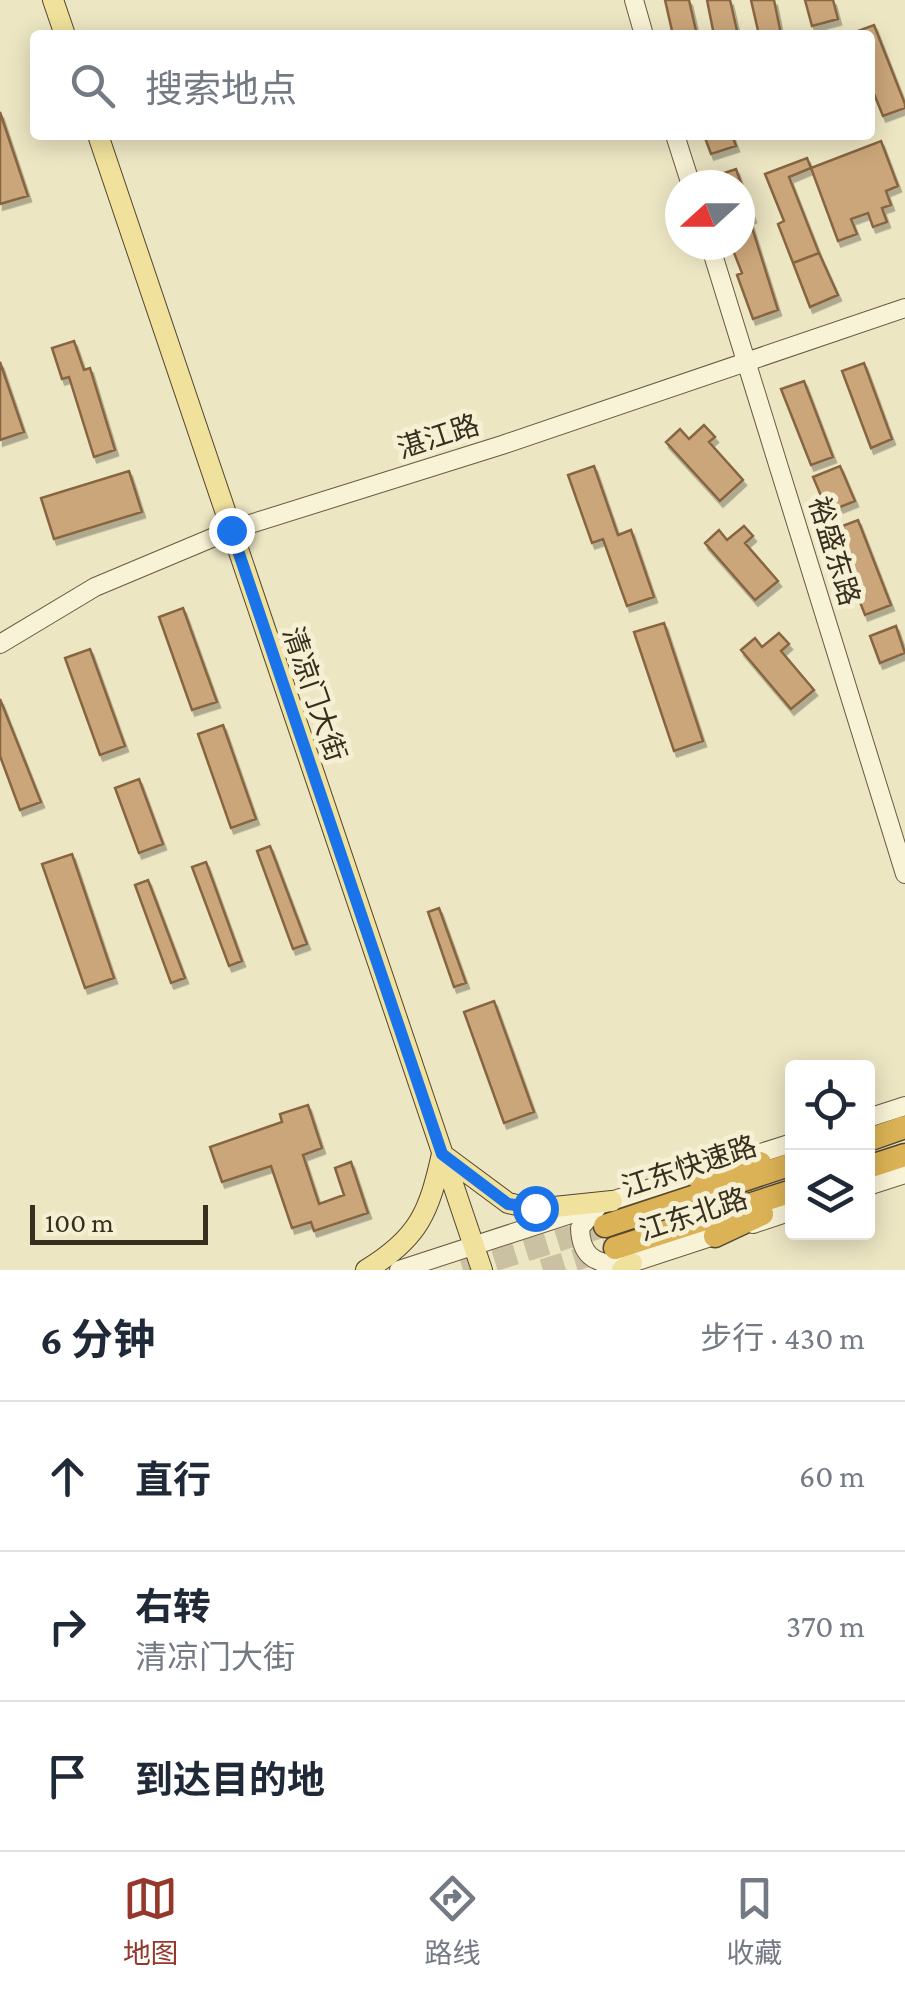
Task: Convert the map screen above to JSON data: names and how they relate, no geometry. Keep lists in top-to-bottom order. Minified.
{"streets":{"highway":["江东快速路"],"main road":["湛江路","裕盛东路","清凉门大街","江东北路"]},"crossings":[["湛江路","裕盛东路"],["湛江路","清凉门大街"],["清凉门大街","江东北路"],["江东快速路","江东北路"]],"scale_bar":"100 m","north":"left","page":{"search":"搜索地点","scale":"100 m","heading":["6 分钟","步行 · 430 m"],"list":[["直行","60 m"],["右转","清凉门大街","370 m"],"到达目的地"],"nav":["地图","路线","收藏"]}}
